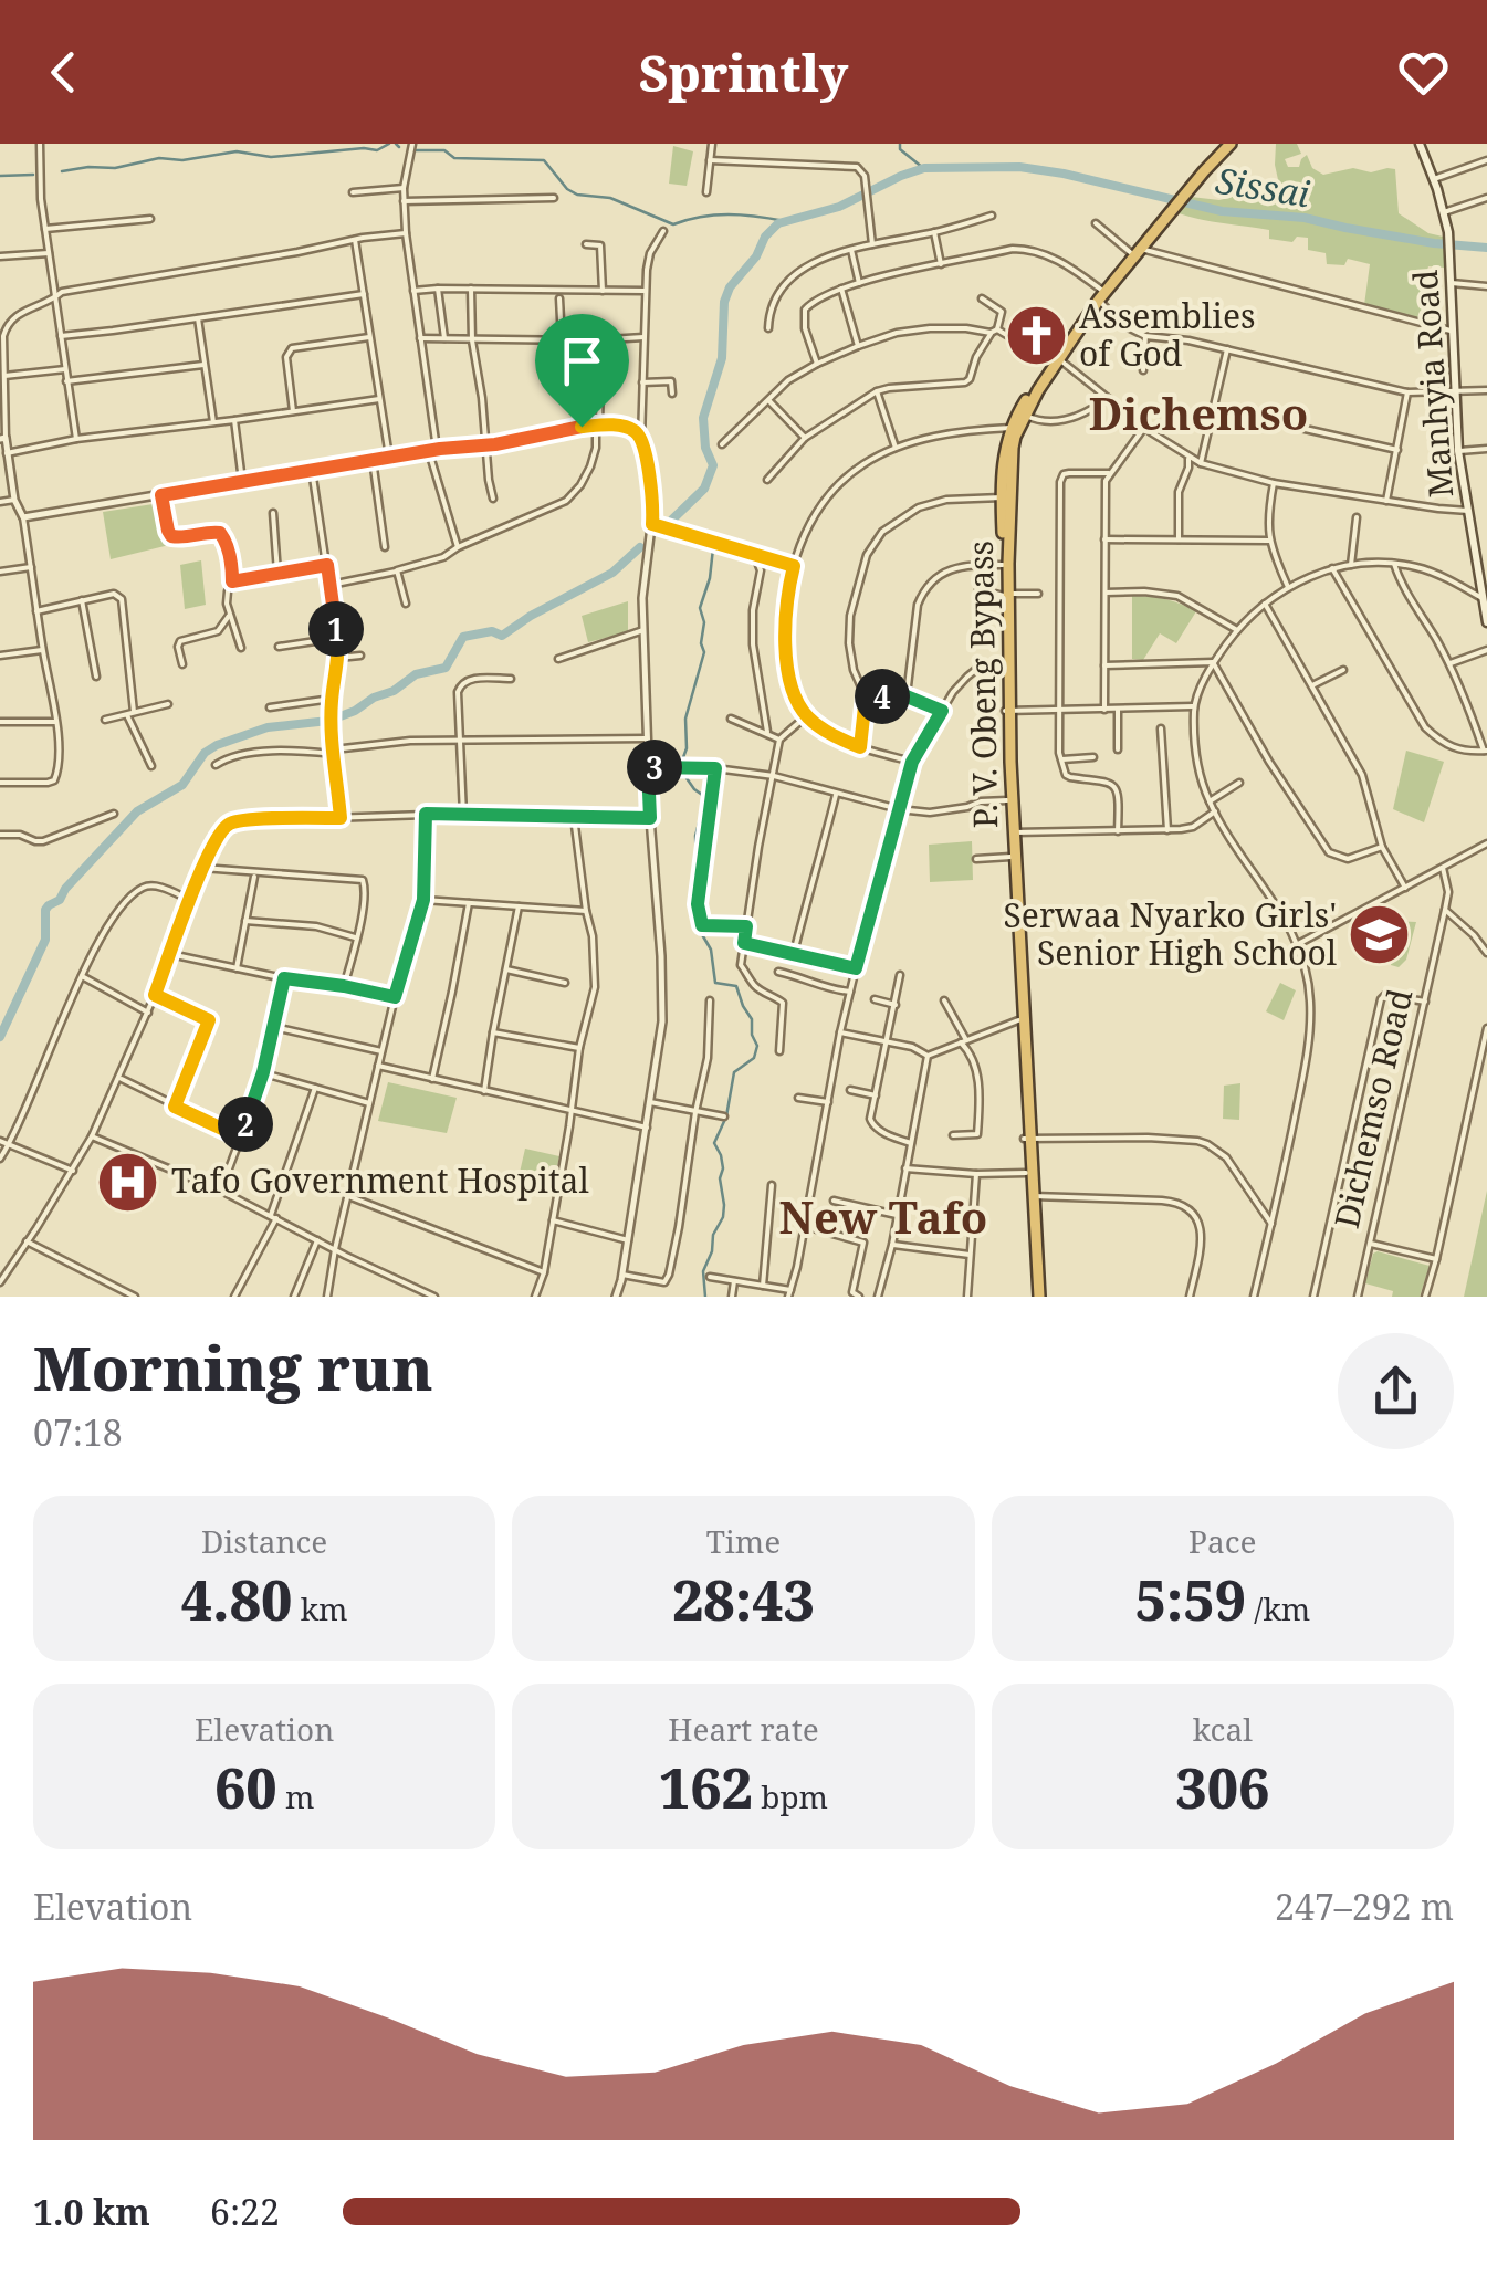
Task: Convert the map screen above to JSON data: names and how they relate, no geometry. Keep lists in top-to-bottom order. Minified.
{"streets":{"highway":["P. V. Obeng Bypass"],"main road":["Manhyia Road"],"street":["Dichemso Road"]},"districts":["Dichemso","New Tafo"],"water":["Sissai"],"places":{"church":["Assemblies of God"],"school or university":["Serwaa Nyarko Girls' Senior High School"],"hospital":["Tafo Government Hospital"]},"page":{"header":"Sprintly","pins":["1","4","3","2"],"heading":["Morning run","07:18"],"stats":[["Distance","4.80 km"],["Time","28:43"],["Pace","5:59 /km"],["Elevation","60 m"],["Heart rate","162 bpm"],["kcal","306"]],"chart":["Elevation","247–292 m"],"list":[{"name":"1.0 km","note":"6:22"}]}}
